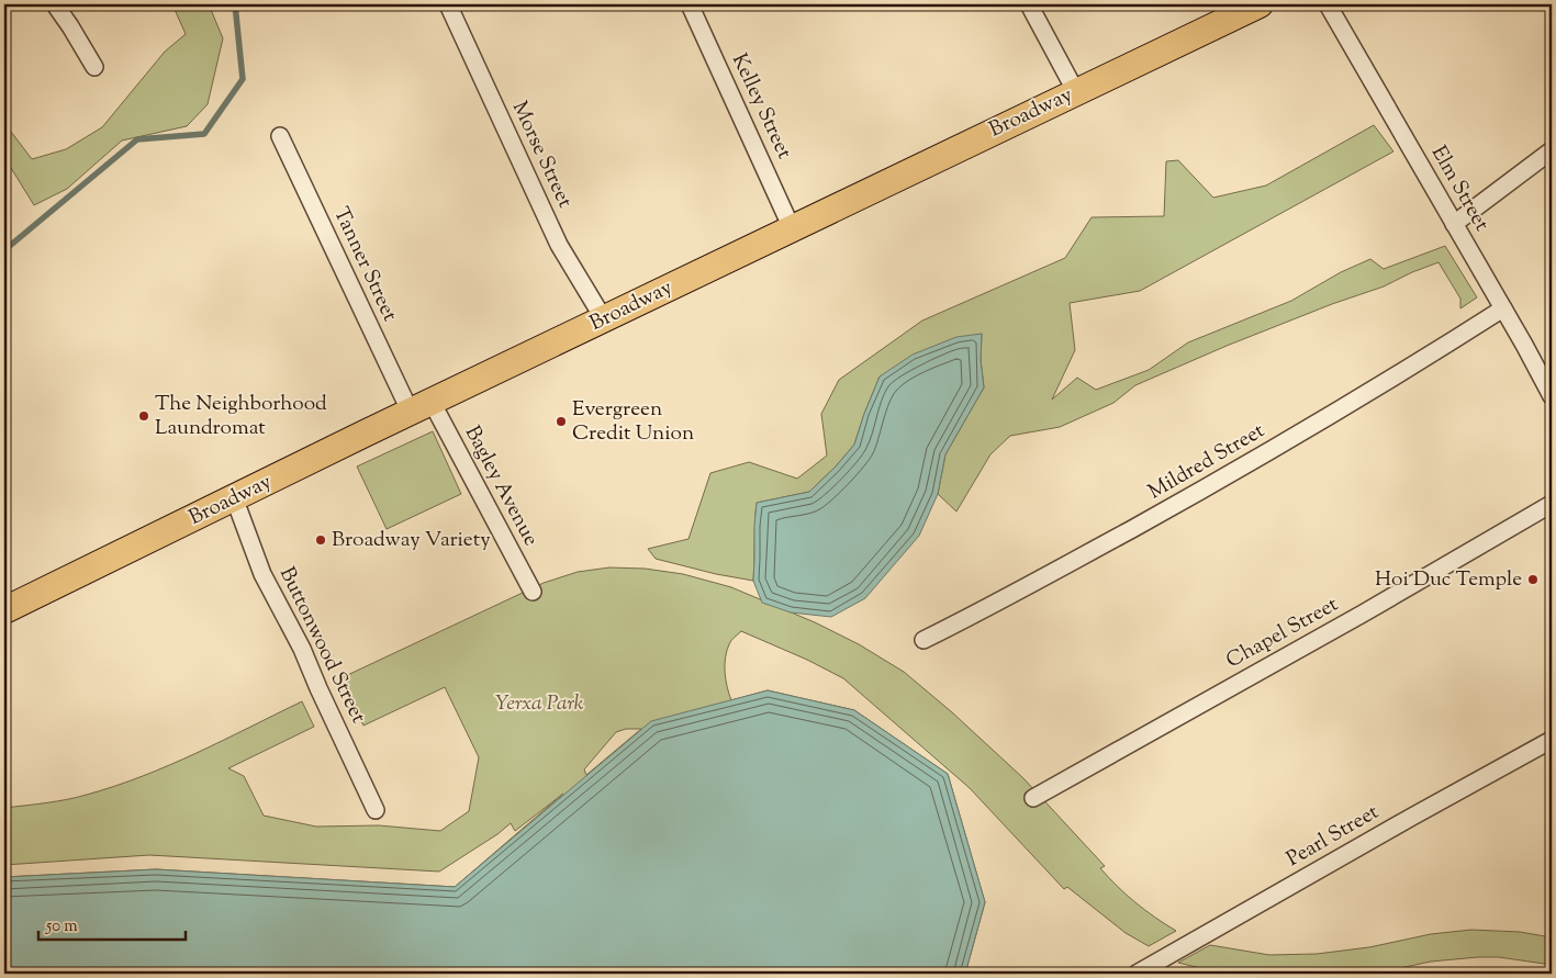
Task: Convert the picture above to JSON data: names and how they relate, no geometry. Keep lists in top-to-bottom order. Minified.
{"streets":{"main road":["Broadway"],"street":["Kelley Street","Morse Street","Elm Street","Tanner Street","Mildred Street","Bagley Avenue","Chapel Street","Buttonwood Street","Pearl Street"]},"crossings":[["Kelley Street","Broadway"],["Broadway","Morse Street"],["Broadway","Tanner Street"],["Broadway","Bagley Avenue"],["Broadway","Buttonwood Street"],["Elm Street","Mildred Street"],["Tanner Street","Bagley Avenue"]],"parks":["Yerxa Park"],"places":["The Neighborhood Laundromat","Evergreen Credit Union","Broadway Variety","Hoi Duc Temple"],"scale_bar":"50 m"}
